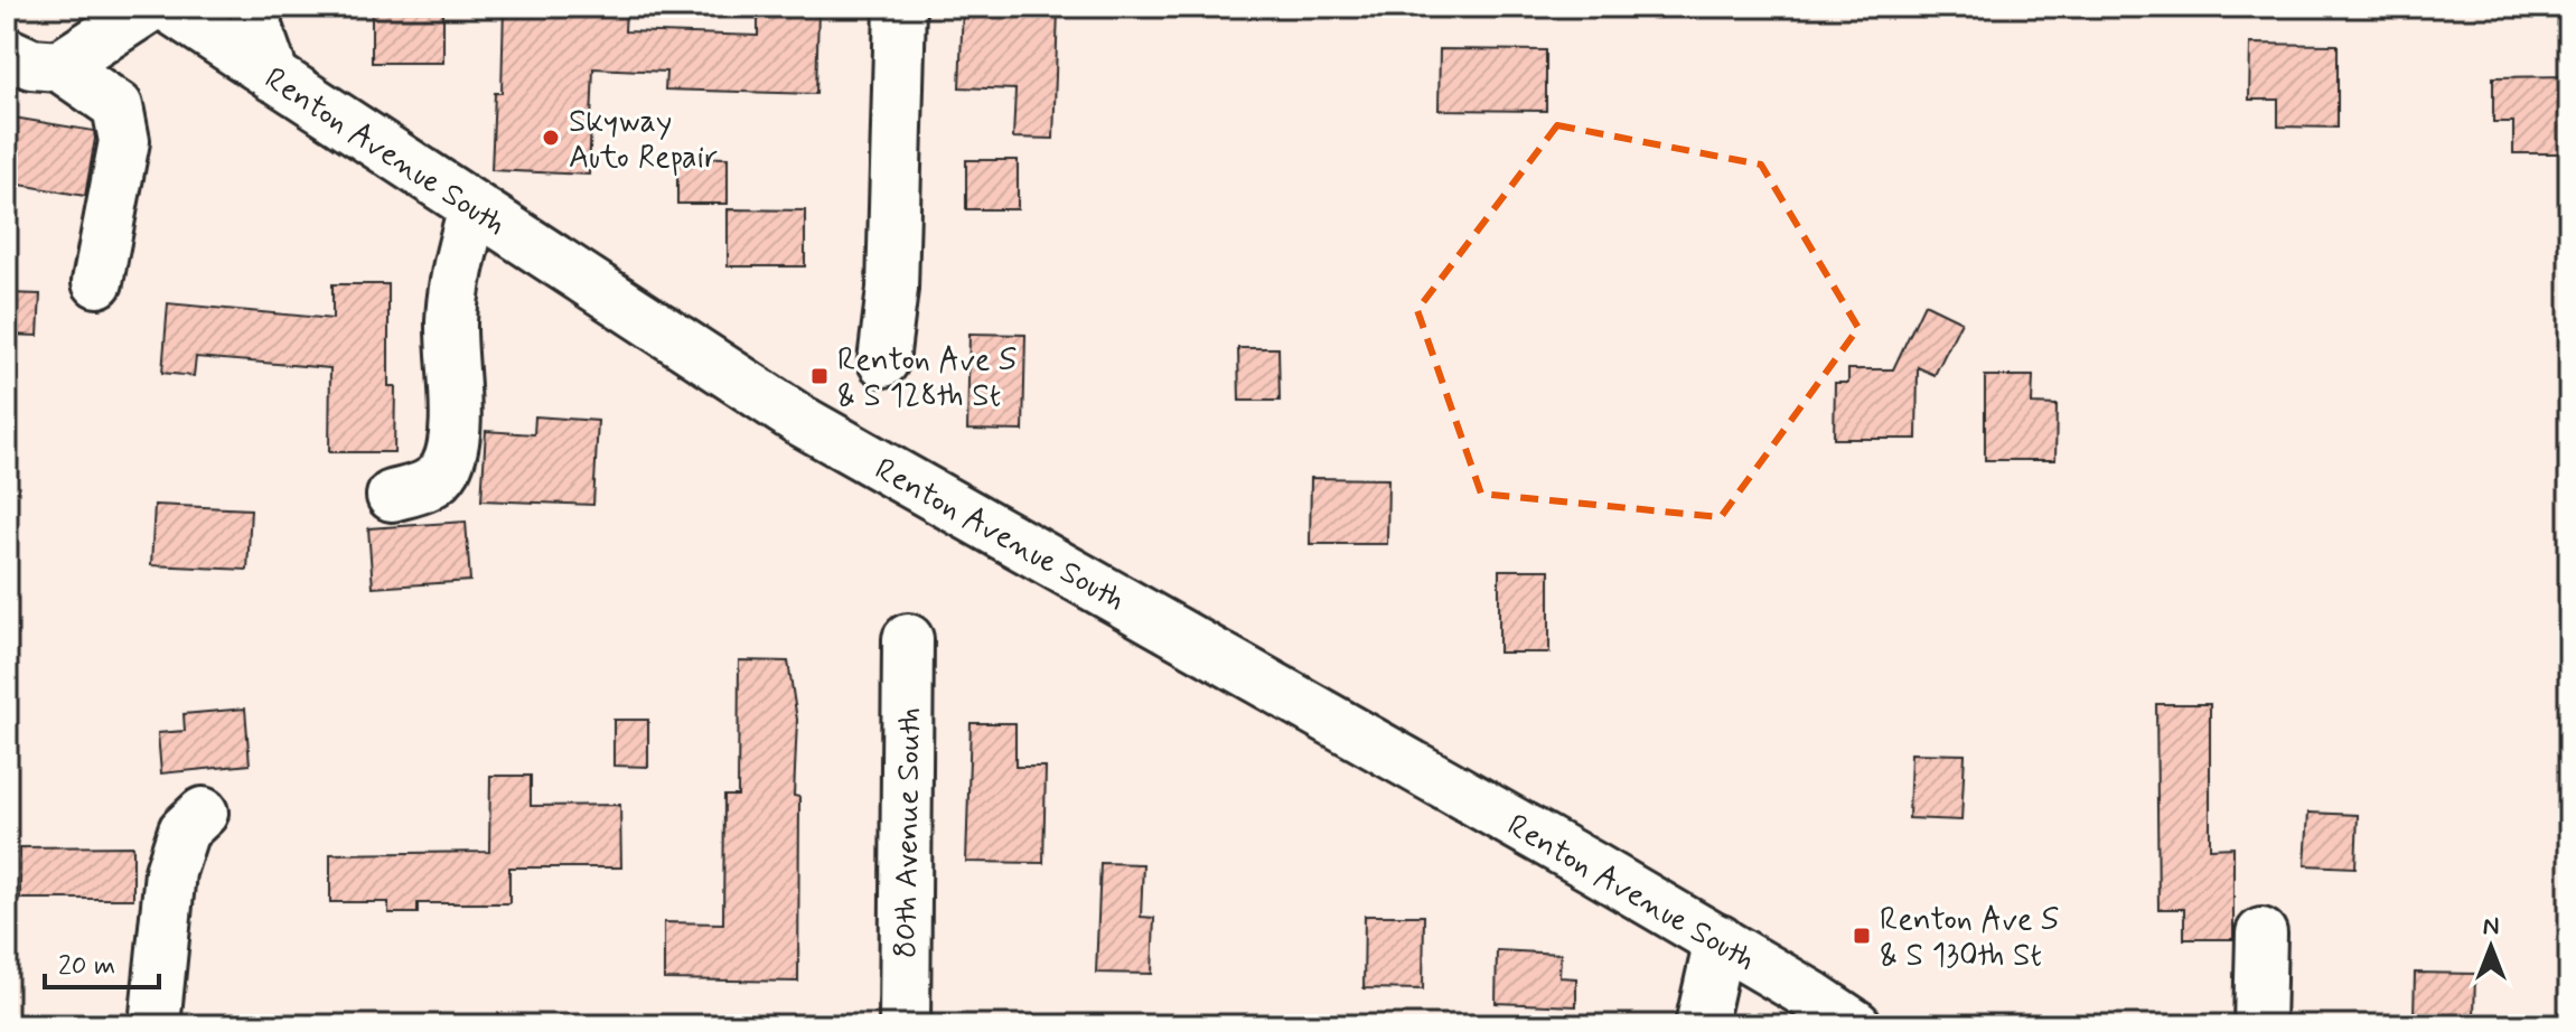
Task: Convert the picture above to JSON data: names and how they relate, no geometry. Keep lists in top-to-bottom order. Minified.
{"streets":{"main road":["Renton Avenue South","80th Avenue South"]},"places":{"other":["Skyway Auto Repair"],"transit":["Renton Ave S & S 128th St","Renton Ave S & S 130th St"]},"scale_bar":"20 m","north":"top"}
